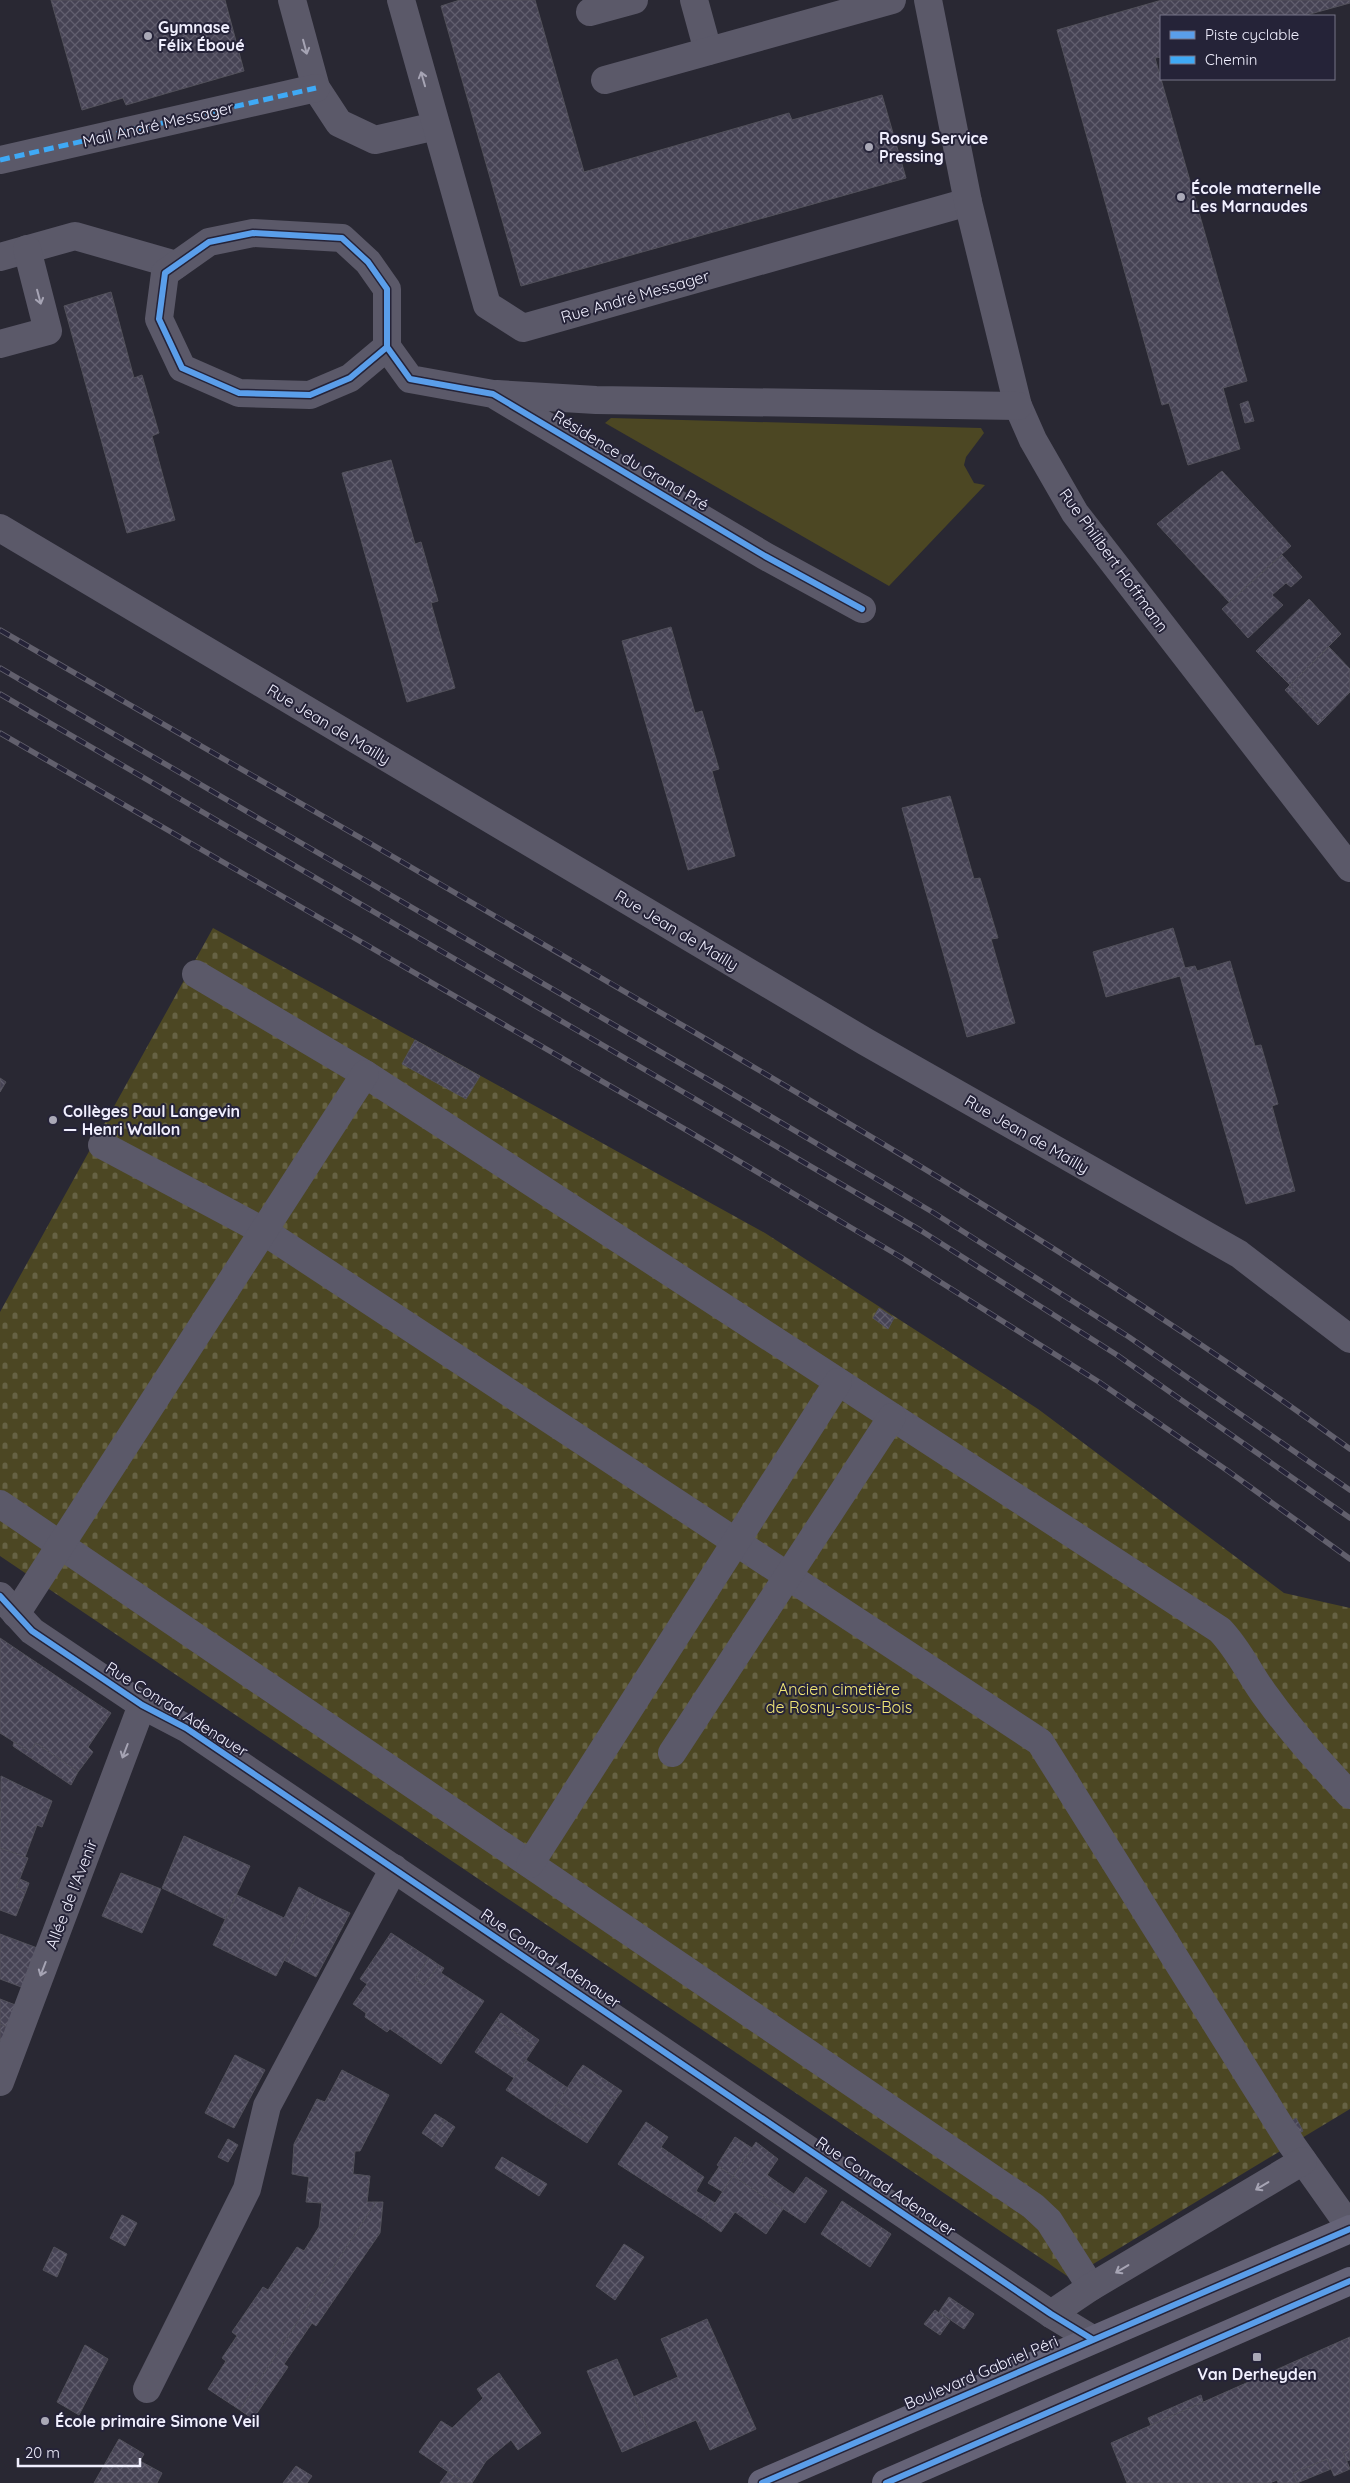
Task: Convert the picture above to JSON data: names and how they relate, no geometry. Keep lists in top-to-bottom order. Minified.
{"streets":{"main road":["Boulevard Gabriel Péri"],"street":["Mail André Messager","Rue André Messager","Résidence du Grand Pré","Rue Philibert Hoffmann","Rue Jean de Mailly","Rue Conrad Adenauer","Allée de l'Avenir"]},"crossings":[["Rue André Messager","Rue Philibert Hoffmann"],["Rue Conrad Adenauer","Allée de l'Avenir"],["Rue Conrad Adenauer","Boulevard Gabriel Péri"]],"one_way":["Allée de l'Avenir"],"parks":["Ancien cimetière de Rosny-sous-Bois"],"places":{"other":["Gymnase Félix Éboué","Rosny Service Pressing","École maternelle Les Marnaudes","Collèges Paul Langevin — Henri Wallon","École primaire Simone Veil"],"transit":["Van Derheyden"]},"legend":["Piste cyclable","Chemin"],"scale_bar":"20 m"}
